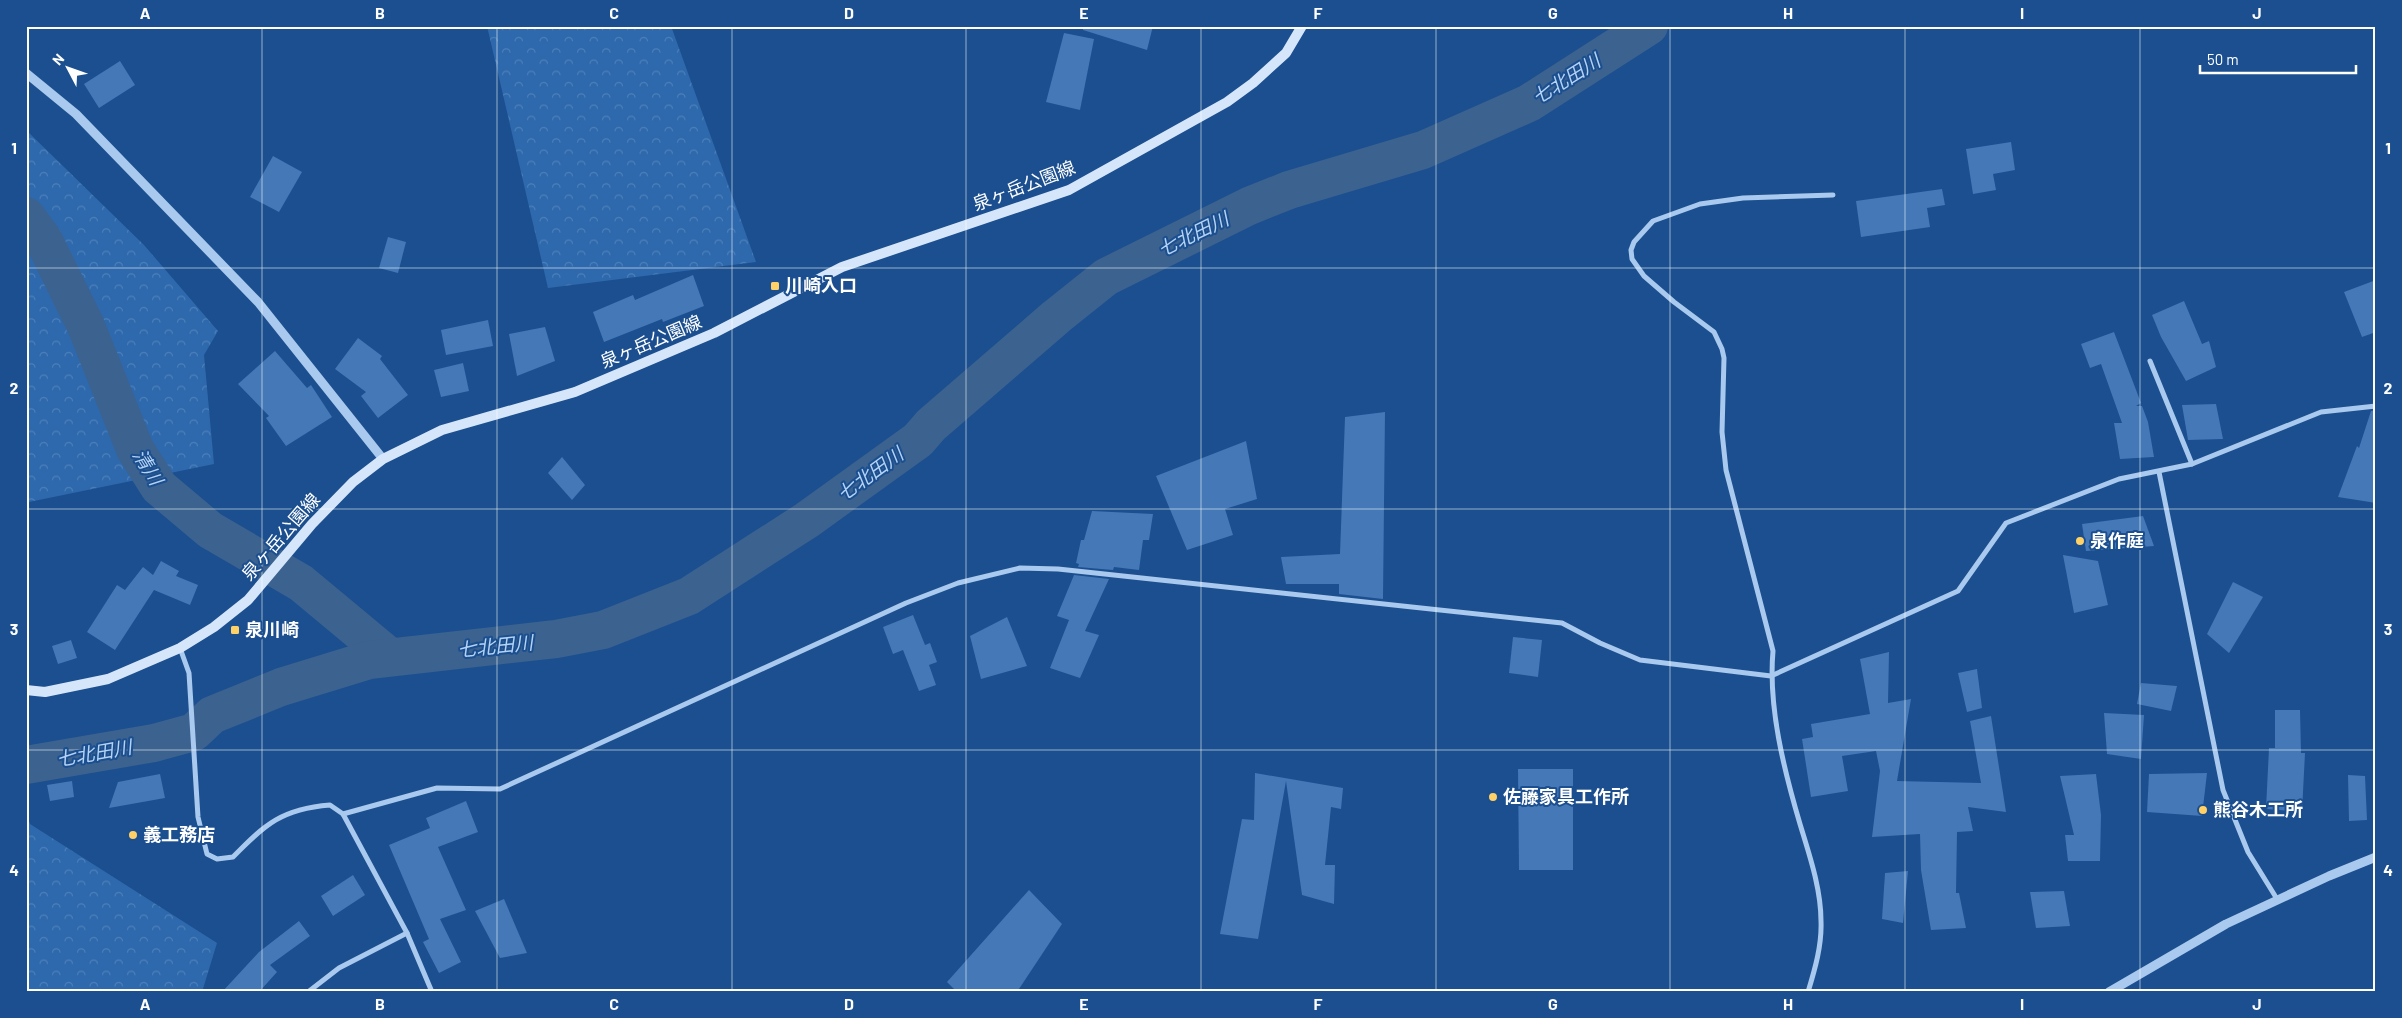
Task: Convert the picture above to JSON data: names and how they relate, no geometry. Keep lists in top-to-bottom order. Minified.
{"streets":{"main road":["泉ヶ岳公園線"]},"water":["七北田川","清川"],"places":{"transit":["川崎入口","泉川崎"],"other":["泉作庭","佐藤家具工作所","熊谷木工所","義工務店"]},"scale_bar":"50 m","north":"top left","grid":{"columns":["A","B","C","D","E","F","G","H","I","J"],"rows":["1","2","3","4"]}}
